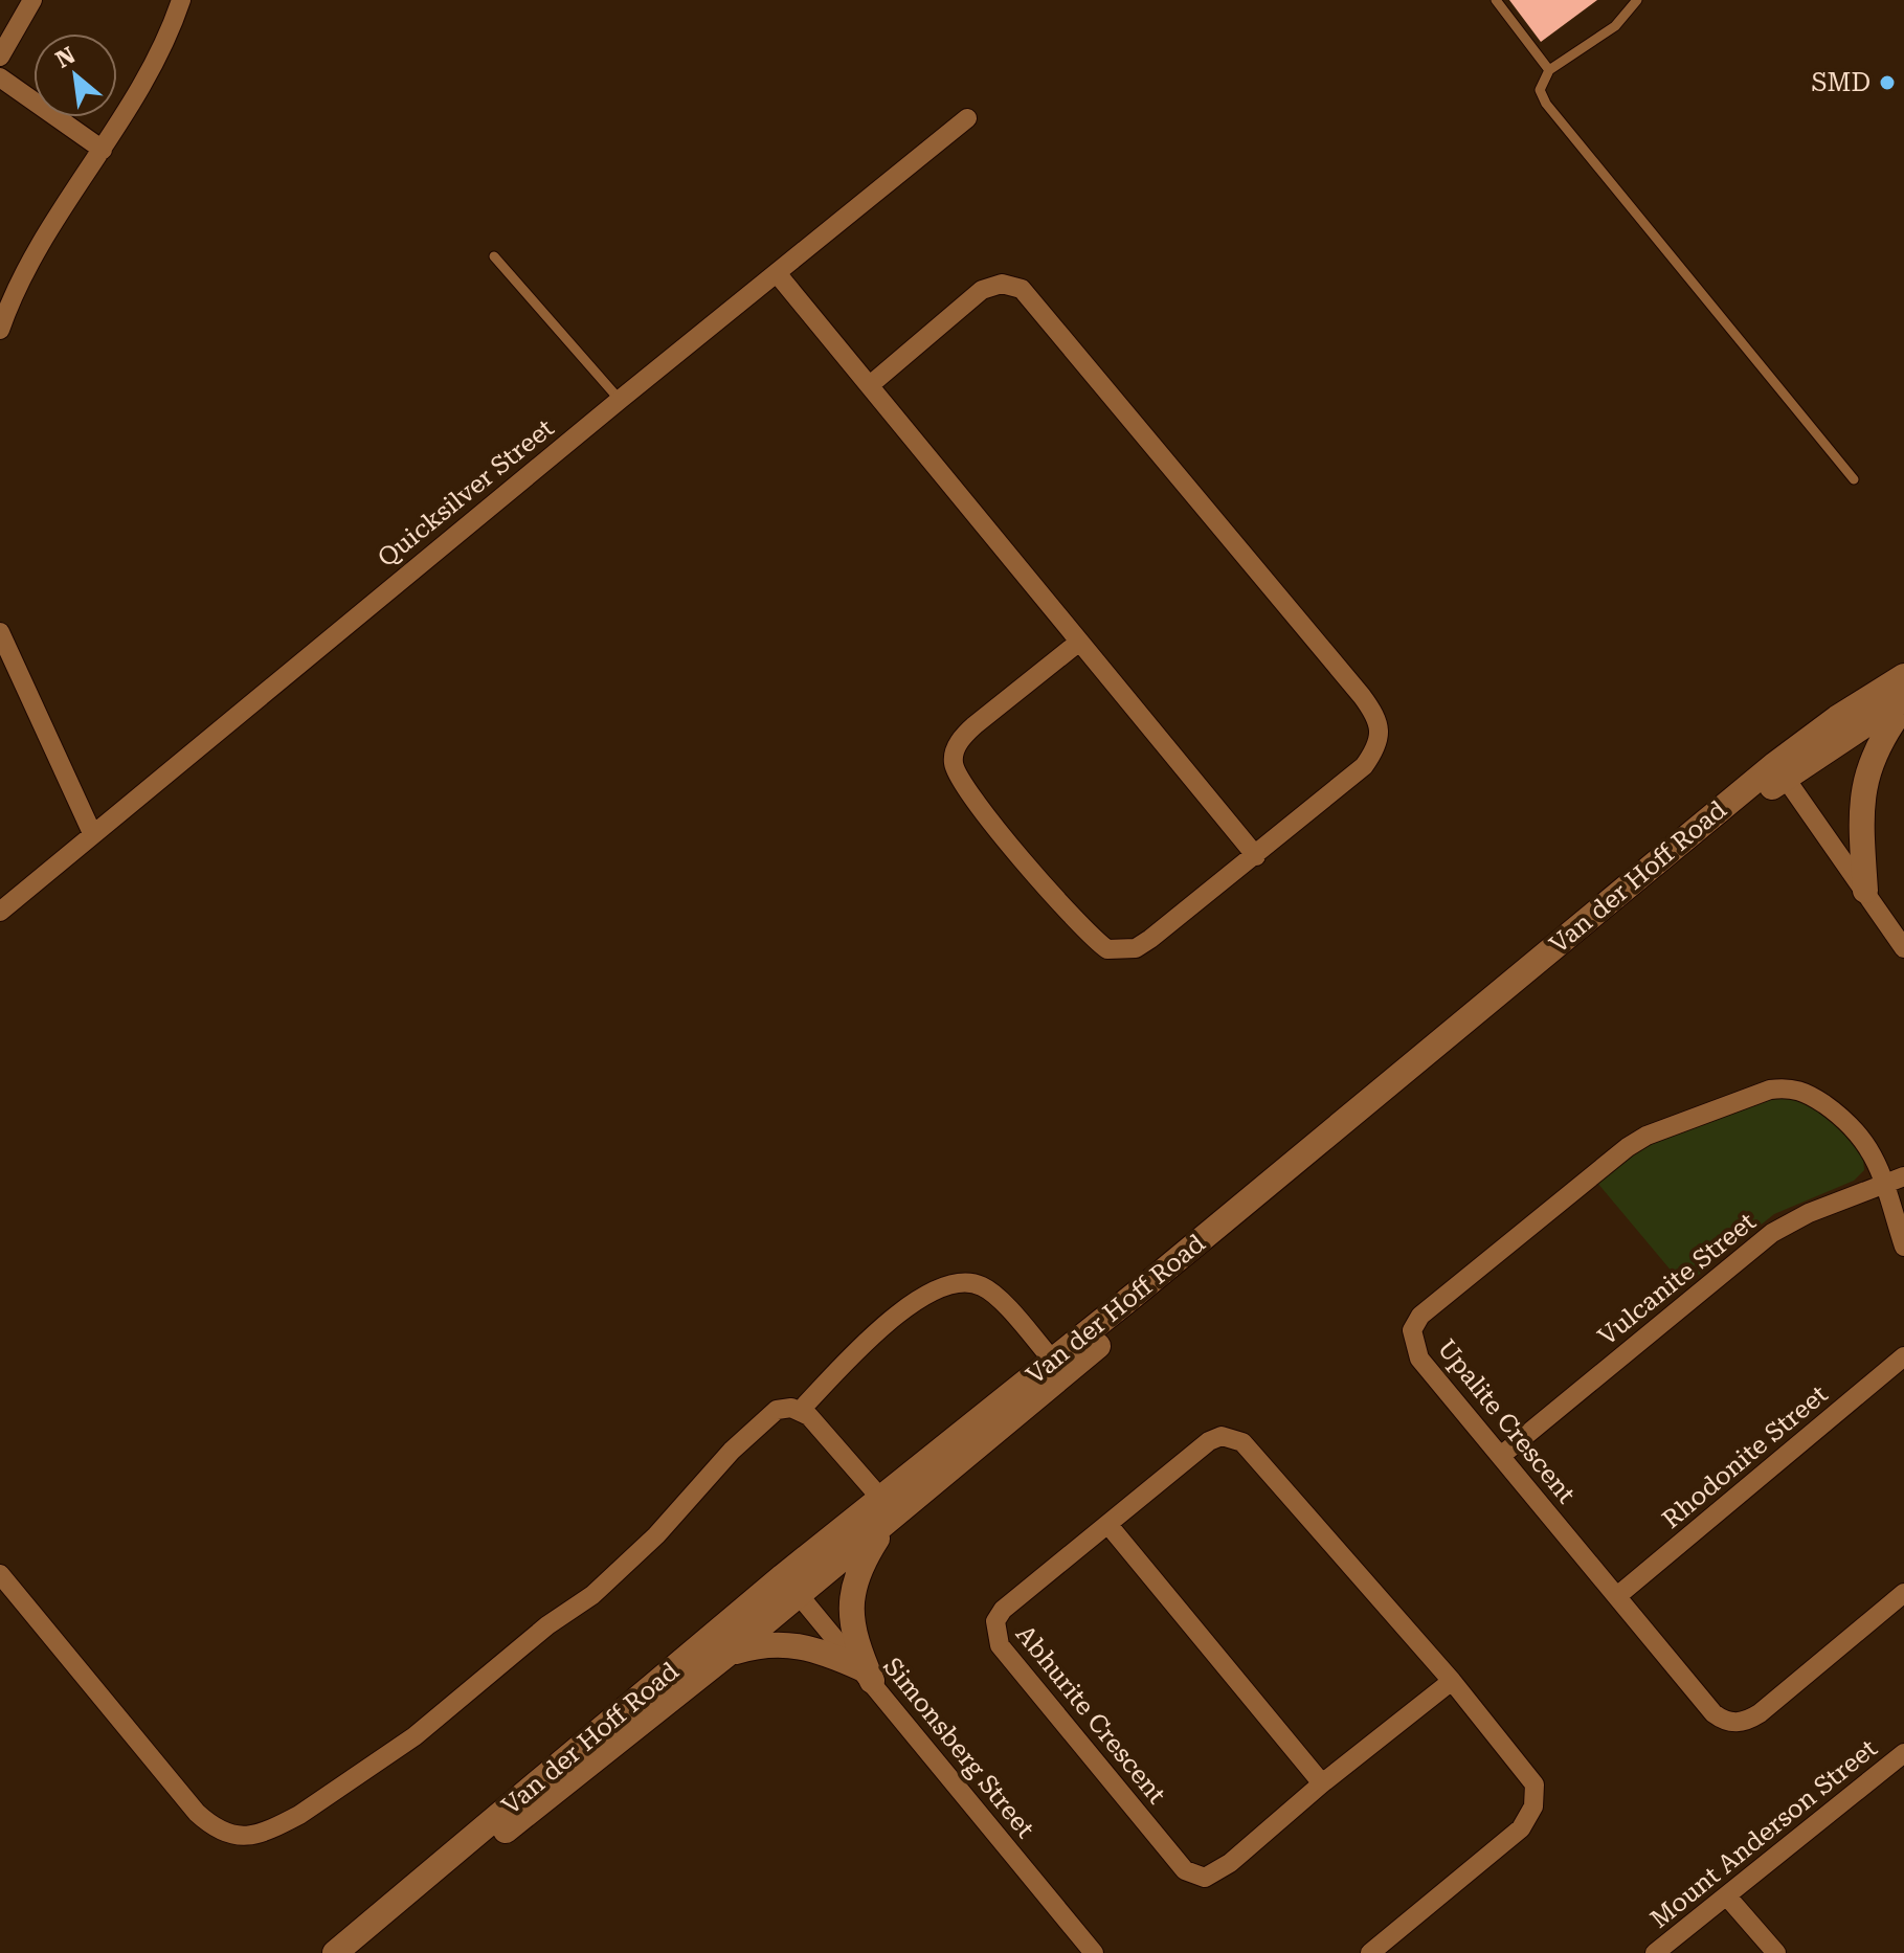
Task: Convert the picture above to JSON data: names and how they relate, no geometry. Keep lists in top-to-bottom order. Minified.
{"streets":{"main road":["Van der Hoff Road"],"street":["Quicksilver Street","Vulcanite Street","Upalite Crescent","Rhodonite Street","Abhurite Crescent","Simonsberg Street","Mount Anderson Street"]},"crossings":[["Van der Hoff Road","Simonsberg Street"],["Vulcanite Street","Upalite Crescent"],["Upalite Crescent","Rhodonite Street"]],"places":["SMD"],"north":"top left"}
